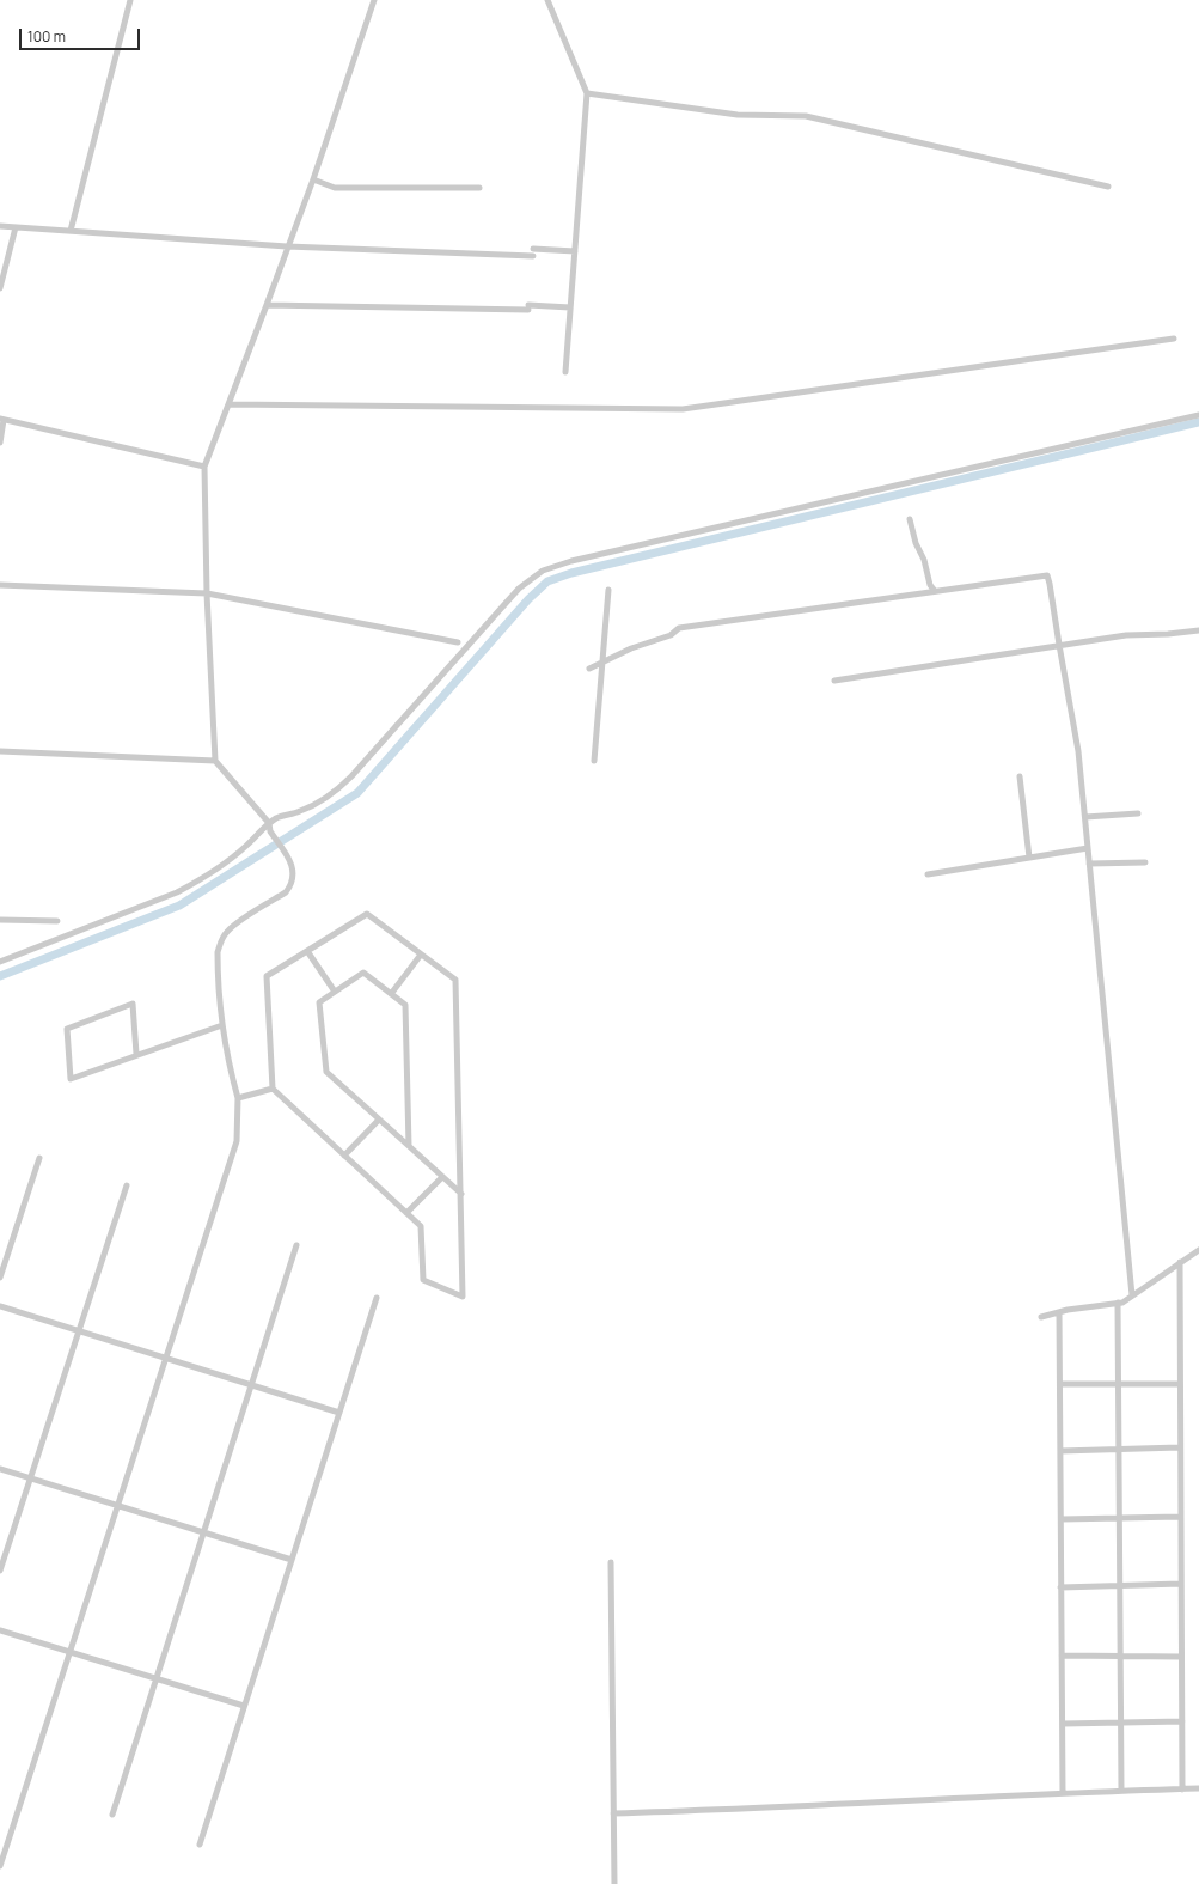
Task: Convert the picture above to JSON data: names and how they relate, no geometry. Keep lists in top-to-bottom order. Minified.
{"scale_bar":"100 m"}
